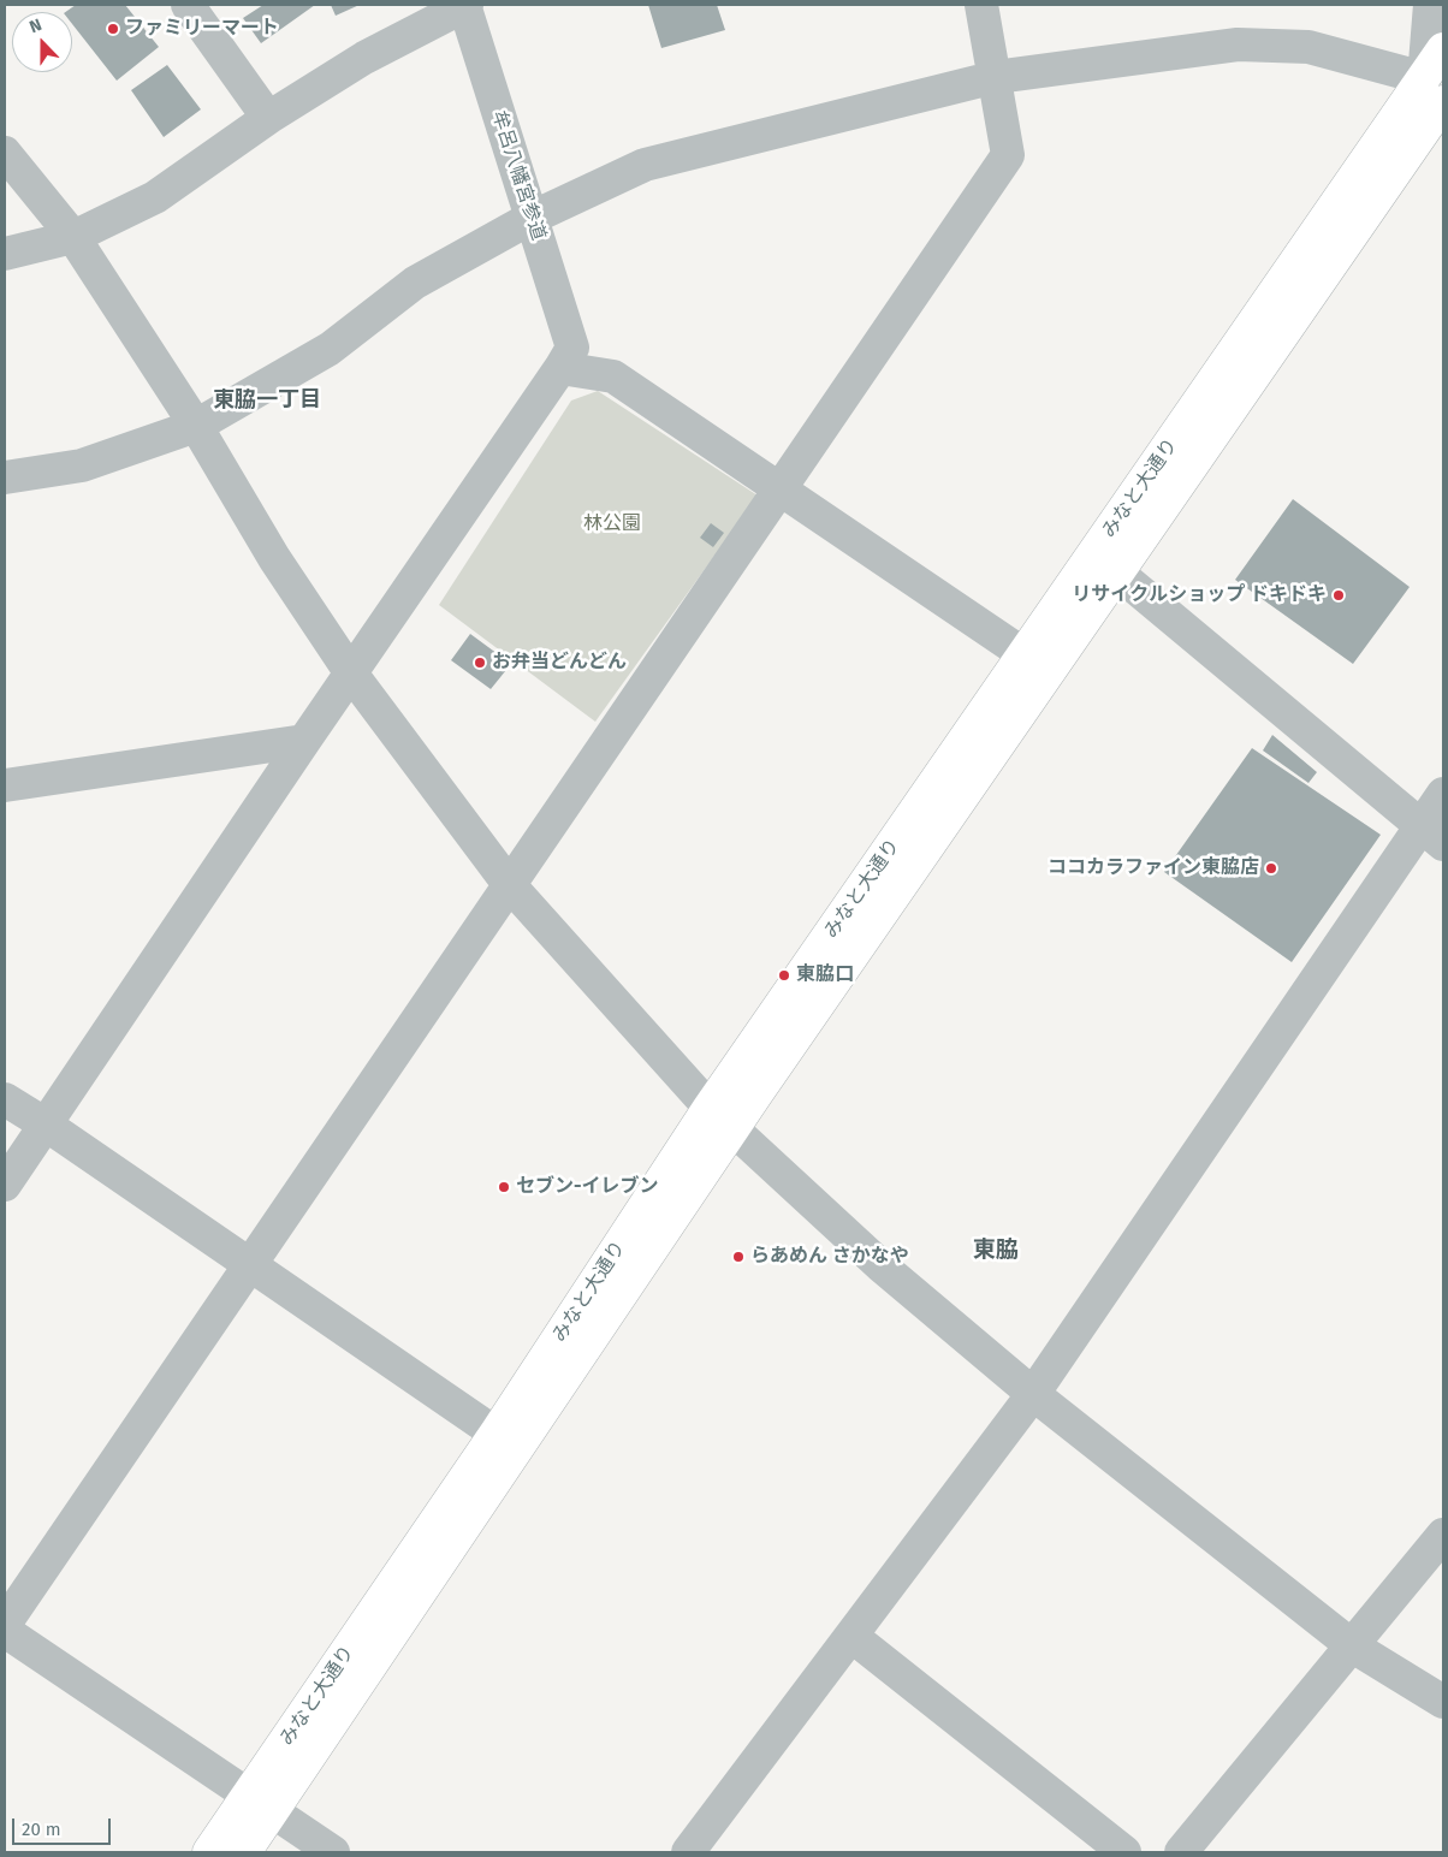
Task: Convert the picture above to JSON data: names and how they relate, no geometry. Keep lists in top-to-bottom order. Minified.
{"streets":{"main road":["みなと大通り"],"street":["牟呂八幡宮参道"]},"districts":["東脇一丁目","東脇"],"parks":["林公園"],"places":["ファミリーマート","リサイクルショップ ドキドキ","お弁当どんどん","ココカラファイン東脇店","東脇口","セブン-イレブン","らあめん さかなや"],"scale_bar":"20 m","north":"top"}
